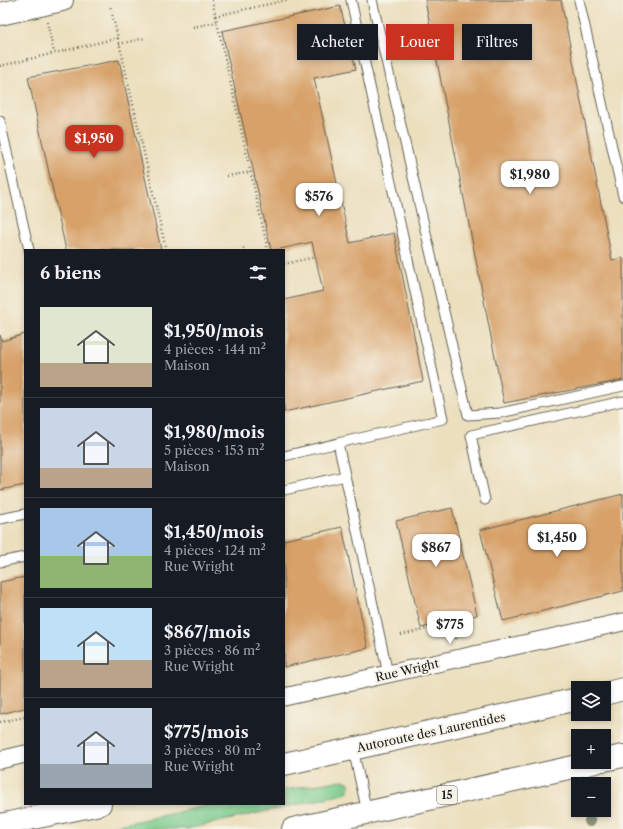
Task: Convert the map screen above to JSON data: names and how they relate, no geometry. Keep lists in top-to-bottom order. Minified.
{"streets":{"main road":["Autoroute des Laurentides","15"],"street":["Rue Wright"]},"page":{"chip":["Acheter","Louer","Filtres"],"price":["$1,950","$1,980","$576","$1,450","$867","$775"],"heading":"6 biens","list":[{"name":"$1,950/mois","note":"4 pièces · 144 m² · Maison"},{"name":"$1,980/mois","note":"5 pièces · 153 m² · Maison"},{"name":"$1,450/mois","note":"4 pièces · 124 m² · Rue Wright"},{"name":"$867/mois","note":"3 pièces · 86 m² · Rue Wright"},{"name":"$775/mois","note":"3 pièces · 80 m² · Rue Wright"}],"map_buttons":["+","−"]}}
